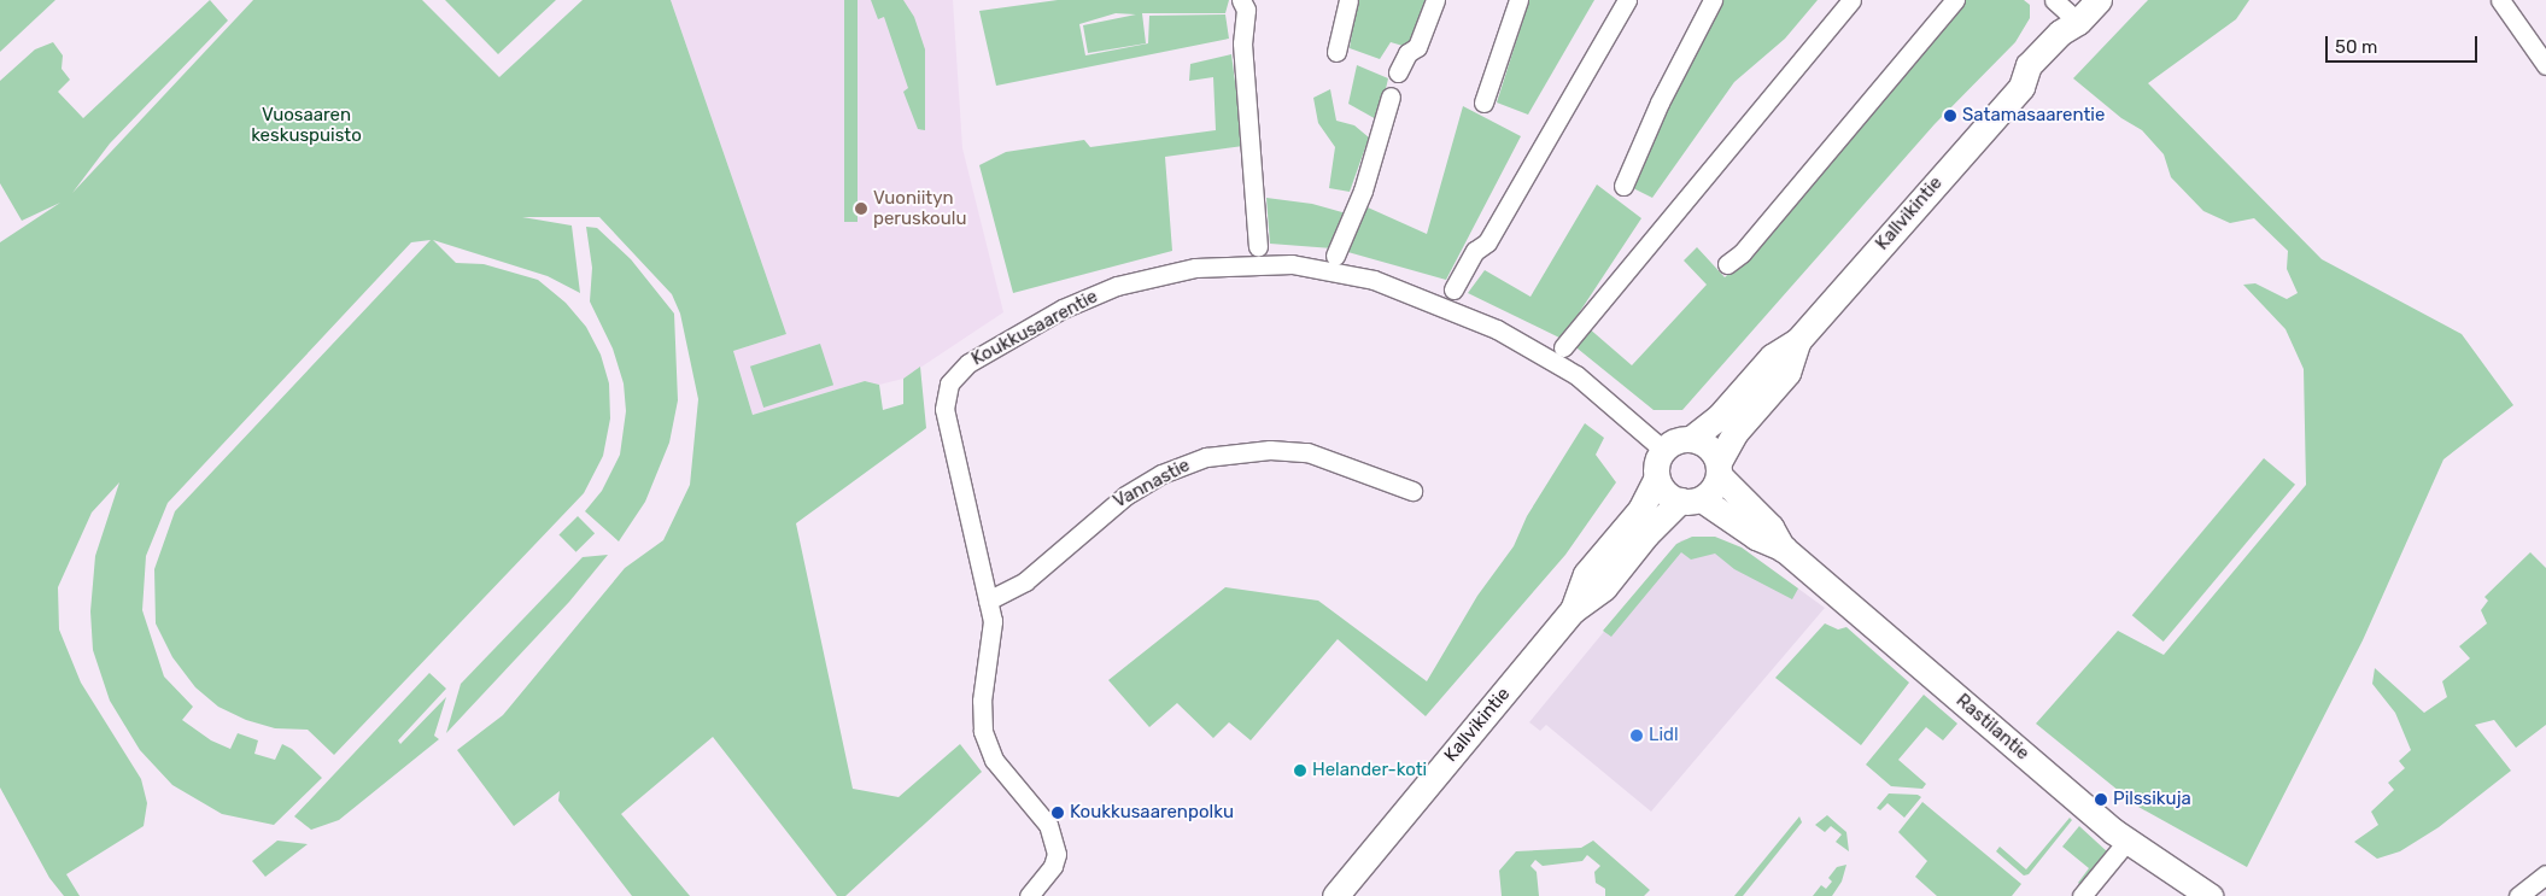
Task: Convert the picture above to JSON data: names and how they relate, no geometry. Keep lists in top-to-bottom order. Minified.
{"streets":{"main road":["Kallvikintie","Rastilantie"],"street":["Koukkusaarentie","Vannastie"]},"crossings":[["Kallvikintie","Koukkusaarentie"],["Kallvikintie","Rastilantie"],["Koukkusaarentie","Vannastie"],["Koukkusaarentie","Rastilantie"]],"parks":["Vuosaaren keskuspuisto"],"places":["Satamasaarentie","Vuoniityn peruskoulu","Lidl","Helander-koti","Pilssikuja","Koukkusaarenpolku"],"scale_bar":"50 m"}
